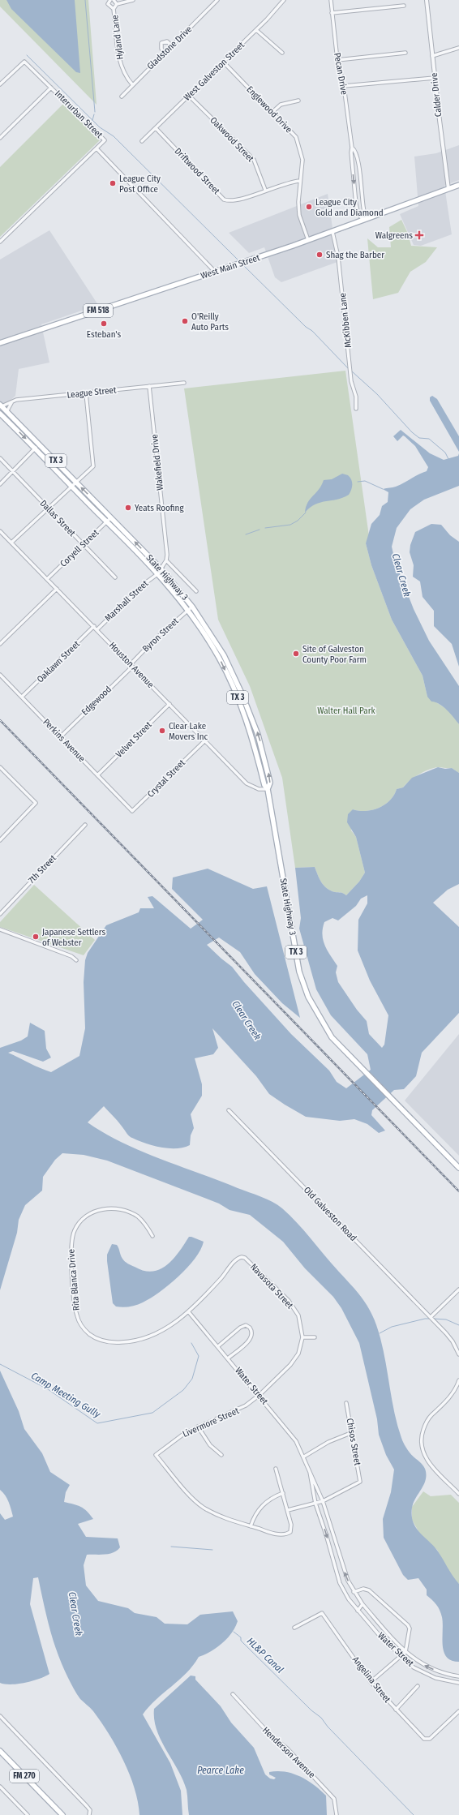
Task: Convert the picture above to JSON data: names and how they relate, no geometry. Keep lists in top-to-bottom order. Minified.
{"streets":{"main road":["West Main Street","FM 518","TX 3","State Highway 3","FM 270"],"street":["Hyland Lane","Gladstone Drive","West Galveston Street","Pecan Drive","Calder Drive","Englewood Drive","Interurban Street","Oakwood Street","Driftwood Street","McKibben Lane","League Street","Wakefield Drive","Dallas Street","Coryell Street","Marshall Street","Byron Street","Oaklawn Street","Houston Avenue","Edgewood","Velvet Street","Perkins Avenue","Crystal Street","7th Street","Old Galveston Road","Rita Blanca Drive","Navasota Street","Water Street","Livermore Street","Chisos Street","Angelina Street","Henderson Avenue"]},"crossings":[["Hyland Lane","Gladstone Drive"],["West Galveston Street","Englewood Drive"],["West Galveston Street","Oakwood Street"],["West Galveston Street","Driftwood Street"],["Pecan Drive","West Main Street"],["Calder Drive","West Main Street"],["Englewood Drive","Driftwood Street"],["Englewood Drive","West Main Street"],["Interurban Street","West Main Street"],["Oakwood Street","Driftwood Street"],["West Main Street","McKibben Lane"],["League Street","Wakefield Drive"],["League Street","State Highway 3"],["Wakefield Drive","State Highway 3"],["Wakefield Drive","Marshall Street"],["Dallas Street","Coryell Street"],["Coryell Street","State Highway 3"],["Coryell Street","Houston Avenue"],["State Highway 3","Marshall Street"],["State Highway 3","Byron Street"],["State Highway 3","Houston Avenue"],["Marshall Street","Houston Avenue"],["Byron Street","Houston Avenue"],["Byron Street","Edgewood"],["Oaklawn Street","Houston Avenue"],["Oaklawn Street","Perkins Avenue"],["Houston Avenue","Edgewood"],["Houston Avenue","Velvet Street"],["Houston Avenue","Crystal Street"],["Edgewood","Perkins Avenue"],["Velvet Street","Perkins Avenue"],["Perkins Avenue","Crystal Street"],["Rita Blanca Drive","Navasota Street"],["Rita Blanca Drive","Water Street"],["Navasota Street","Livermore Street"],["Water Street","Livermore Street"],["Water Street","Chisos Street"]],"water":["Clear Creek","Camp Meeting Gully","HL&P Canal","Pearce Lake"],"parks":["Walter Hall Park"],"places":{"other":["League City Post Office","League City Gold and Diamond","Shag the Barber","O'Reilly Auto Parts","Esteban's","Yeats Roofing","Site of Galveston County Poor Farm","Clear Lake Movers Inc","Japanese Settlers of Webster"],"health":["Walgreens"]}}
